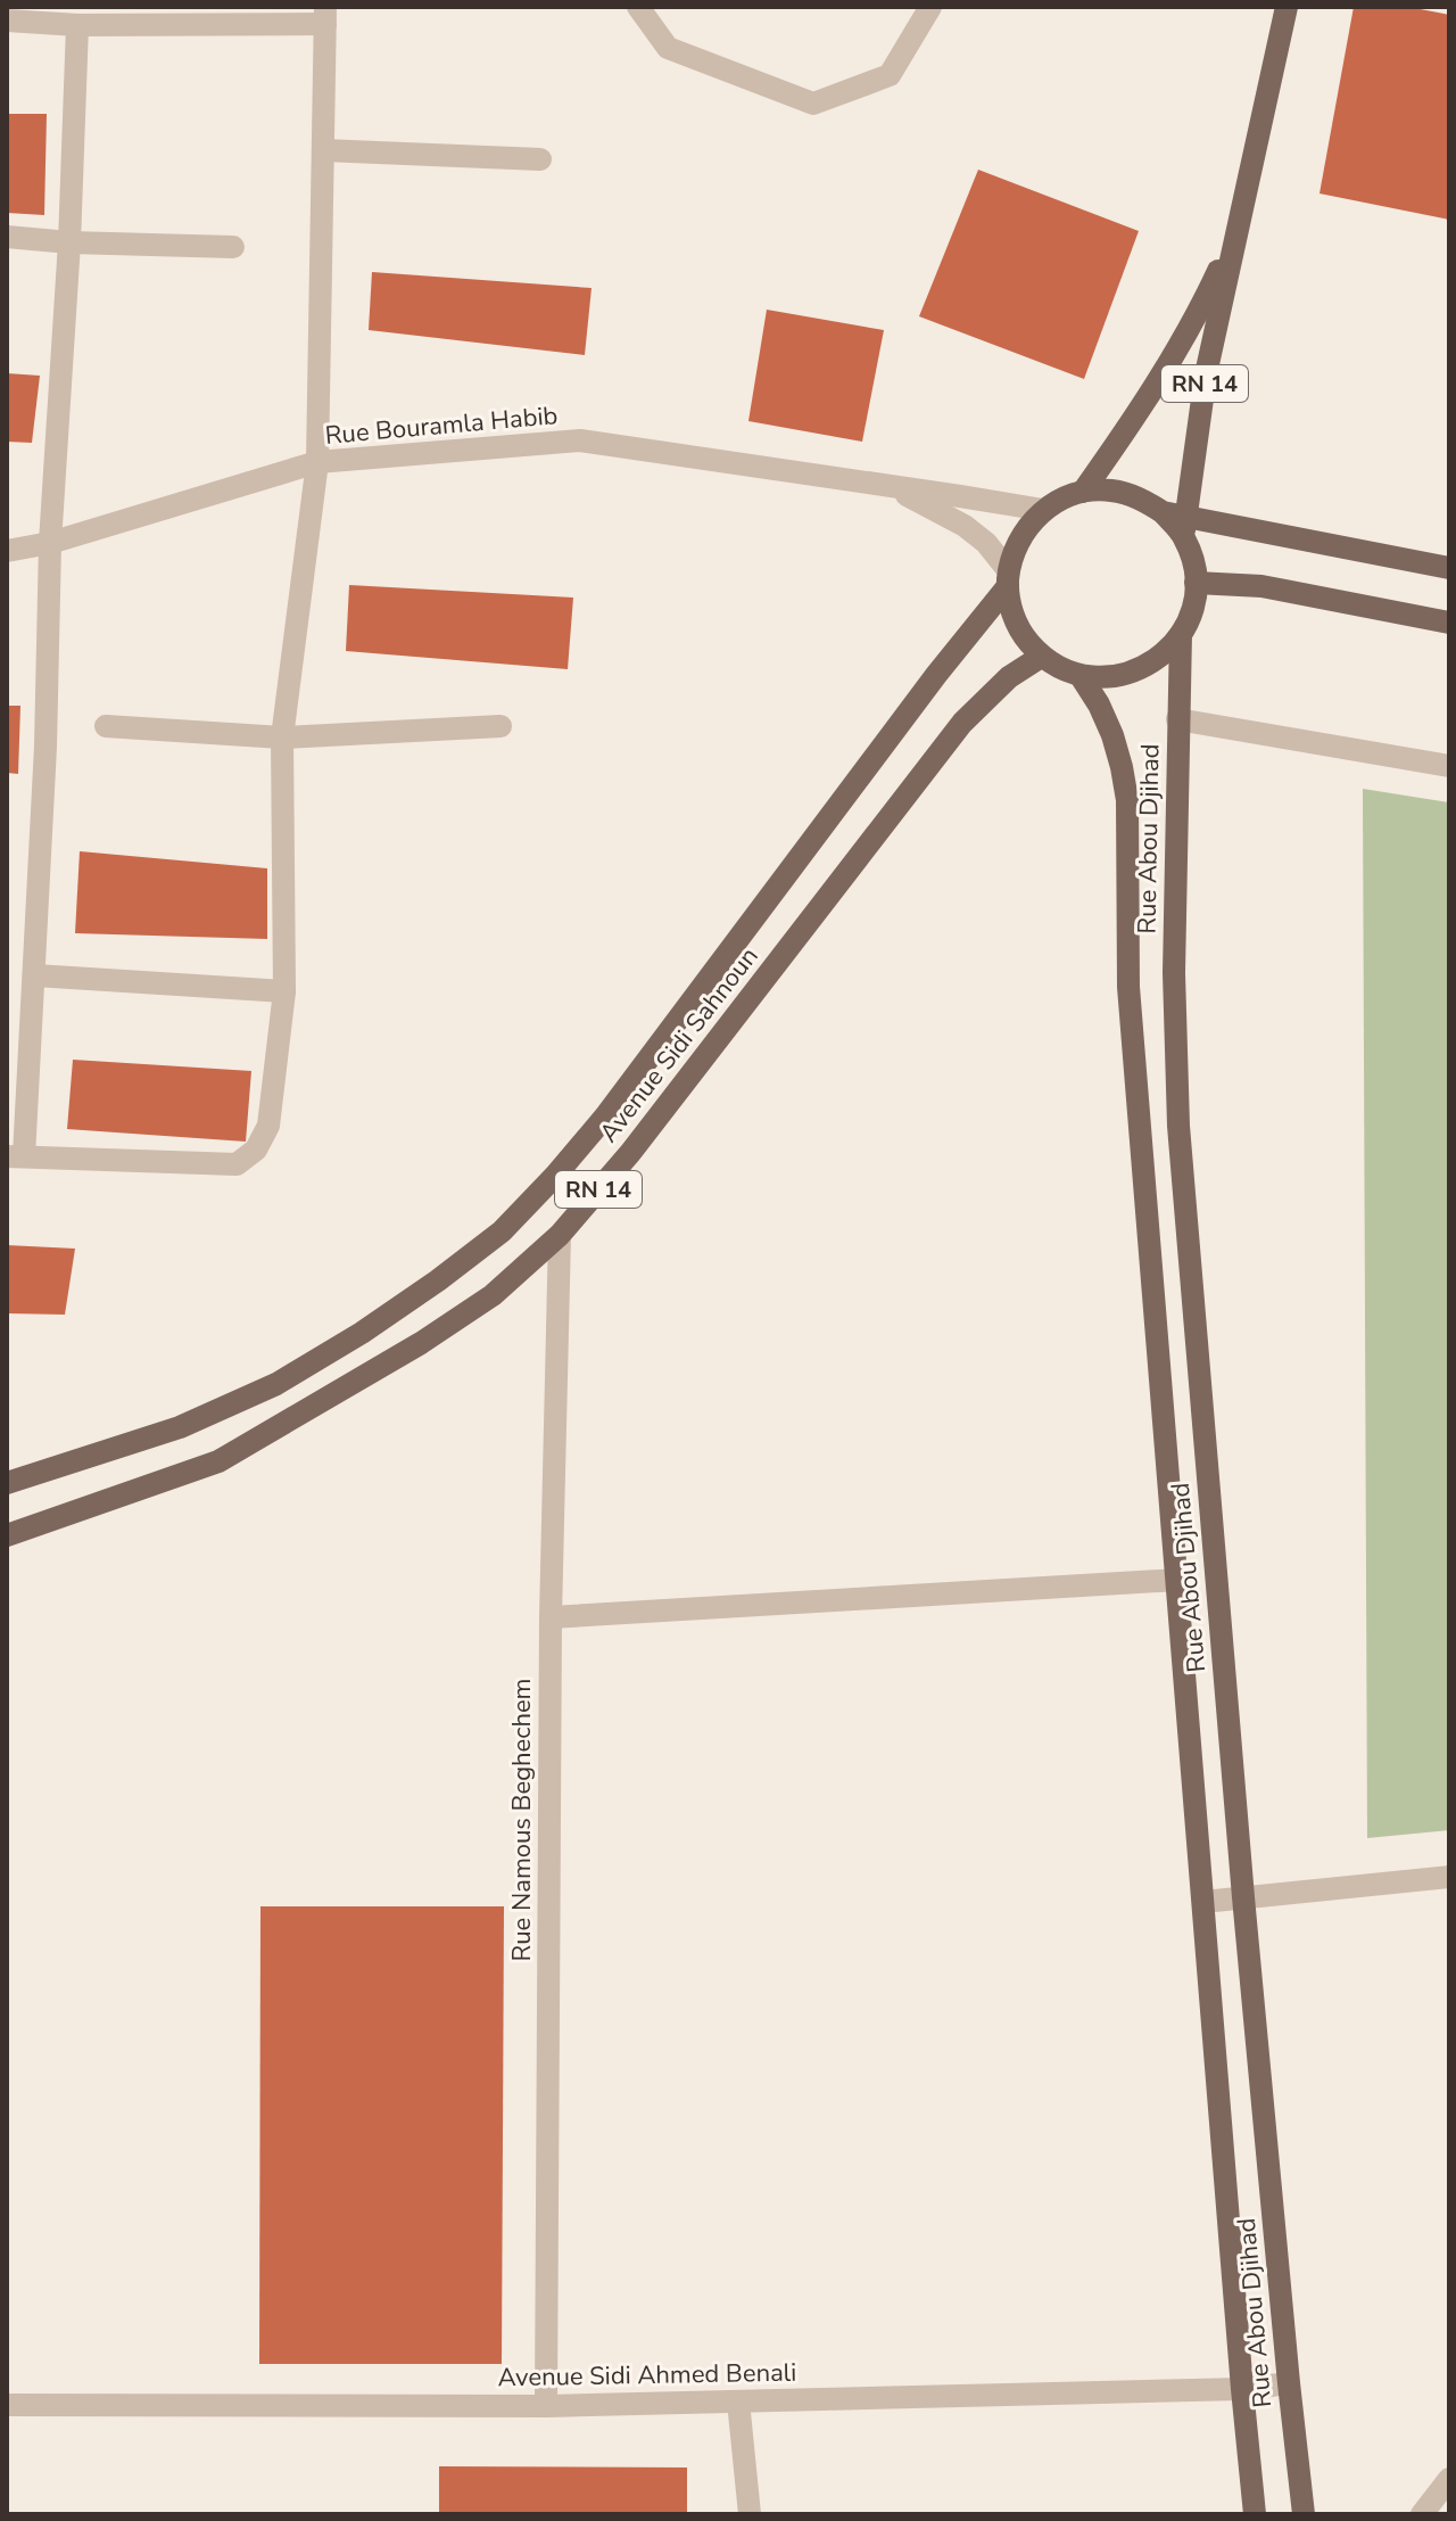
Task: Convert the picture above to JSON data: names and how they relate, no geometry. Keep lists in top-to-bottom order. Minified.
{"streets":{"main road":["RN 14","Rue Abou Djihad","Avenue Sidi Sahnoun"],"street":["Rue Bouramla Habib","Rue Namous Beghechem","Avenue Sidi Ahmed Benali"]},"crossings":[["RN 14","Rue Bouramla Habib"],["RN 14","Rue Abou Djihad"],["RN 14","Avenue Sidi Sahnoun"],["Rue Bouramla Habib","Rue Abou Djihad"],["Rue Bouramla Habib","Avenue Sidi Sahnoun"],["Rue Abou Djihad","Avenue Sidi Sahnoun"],["Rue Abou Djihad","Avenue Sidi Ahmed Benali"],["Avenue Sidi Sahnoun","Rue Namous Beghechem"],["Rue Namous Beghechem","Avenue Sidi Ahmed Benali"]]}
